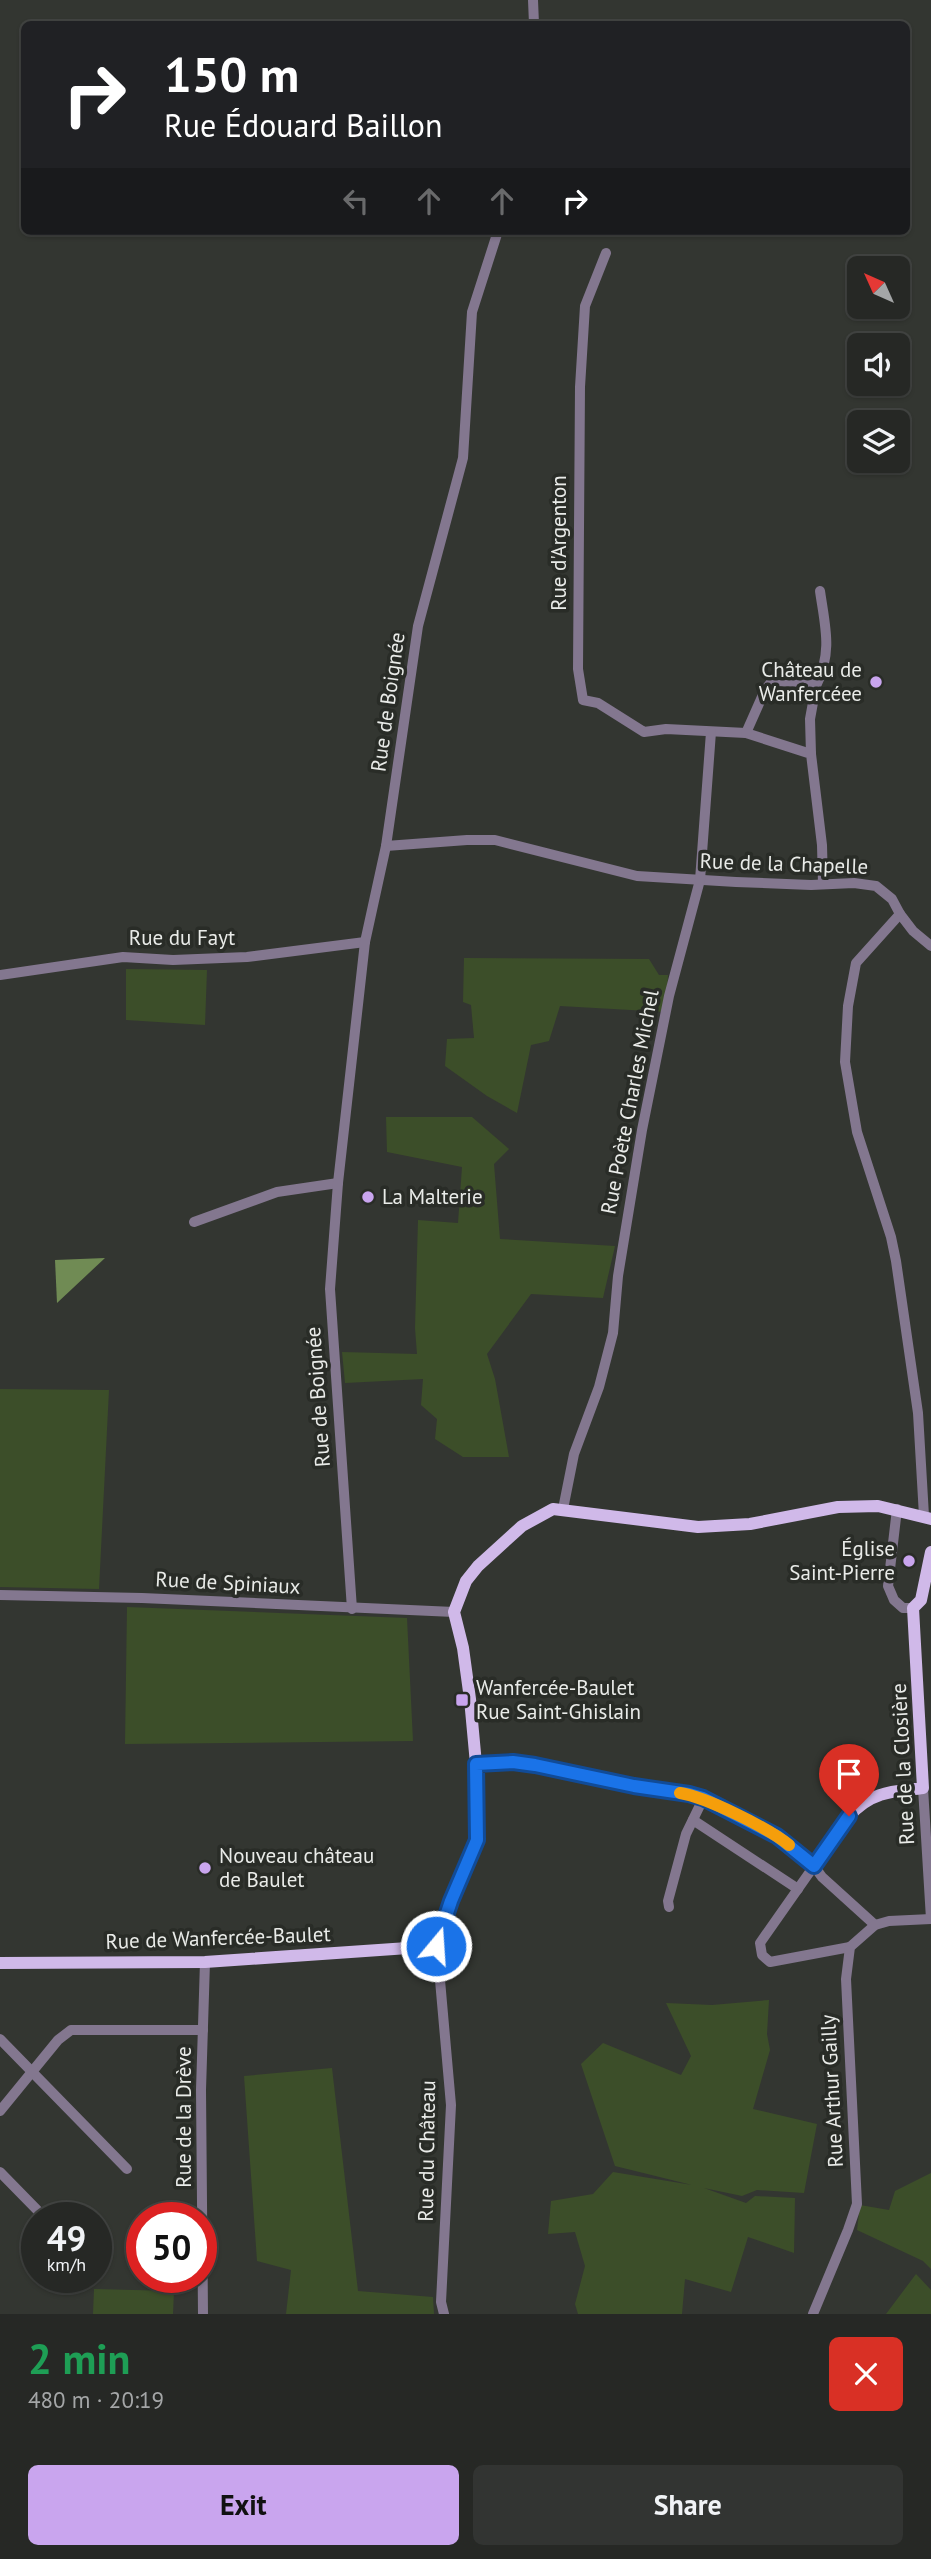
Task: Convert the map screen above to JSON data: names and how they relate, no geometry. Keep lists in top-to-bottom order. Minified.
{"streets":{"main road":["Rue de la Closière","Rue de Wanfercée-Baulet"],"street":["Rue d'Argenton","Rue de Boignée","Rue de la Chapelle","Rue du Fayt","Rue Poète Charles Michel","Rue de Spiniaux","Rue Arthur Gailly","Rue de la Drève","Rue du Château"]},"crossings":[["Rue d'Argenton","Rue Poète Charles Michel"],["Rue de Boignée","Rue de la Chapelle"],["Rue de Boignée","Rue du Fayt"],["Rue de Boignée","Rue de Spiniaux"],["Rue de la Chapelle","Rue Poète Charles Michel"],["Rue de Wanfercée-Baulet","Rue de la Drève"],["Rue de Wanfercée-Baulet","Rue du Château"]],"places":{"other":["Château de Wanfercéee","La Malterie","Église Saint-Pierre","Nouveau château de Baulet"],"transit":["Wanfercée-Baulet Rue Saint-Ghislain"]},"north":"top left","page":{"turn":["150 m","Rue Édouard Baillon"],"speed":"49 km/h","limit":"50","heading":["2 min","480 m · 20:19"],"buttons":["Exit","Share"]}}
